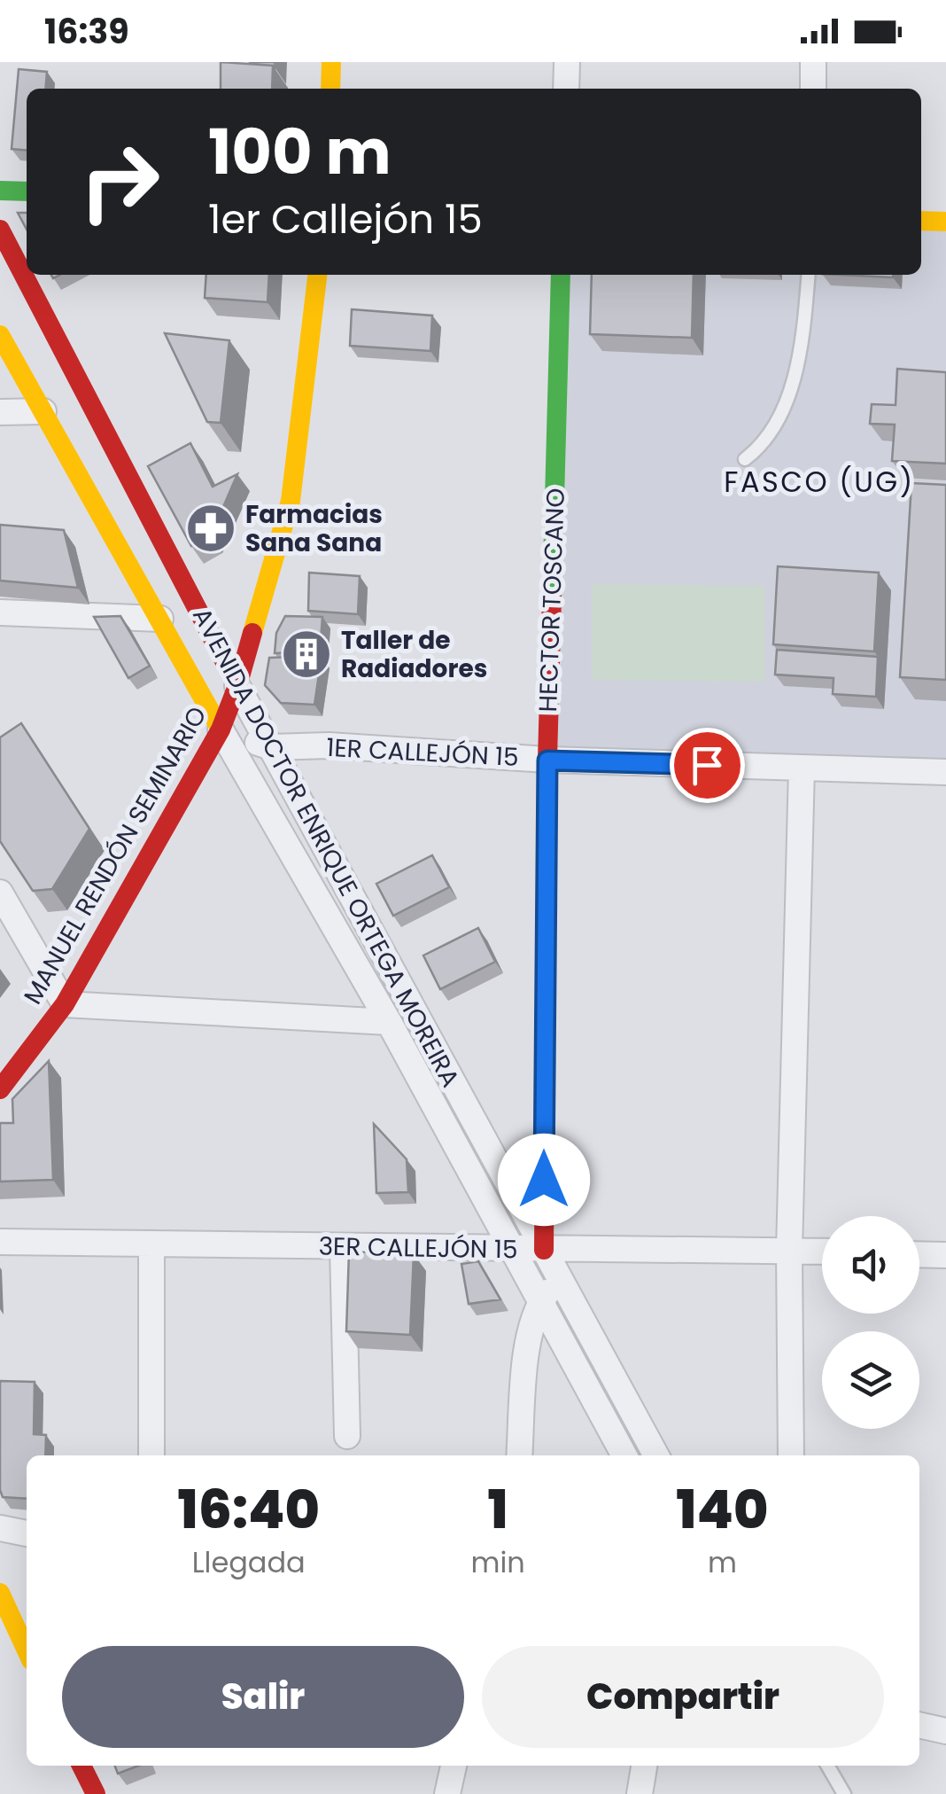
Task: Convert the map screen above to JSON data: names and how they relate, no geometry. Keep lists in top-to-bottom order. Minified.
{"streets":{"street":["HECTOR TOSCANO","1ER CALLEJÓN 15","AVENIDA DOCTOR ENRIQUE ORTEGA MOREIRA","MANUEL RENDÓN SEMINARIO","3ER CALLEJÓN 15"]},"crossings":[["HECTOR TOSCANO","1ER CALLEJÓN 15"],["HECTOR TOSCANO","AVENIDA DOCTOR ENRIQUE ORTEGA MOREIRA"],["HECTOR TOSCANO","3ER CALLEJÓN 15"],["1ER CALLEJÓN 15","AVENIDA DOCTOR ENRIQUE ORTEGA MOREIRA"],["1ER CALLEJÓN 15","MANUEL RENDÓN SEMINARIO"],["AVENIDA DOCTOR ENRIQUE ORTEGA MOREIRA","MANUEL RENDÓN SEMINARIO"],["AVENIDA DOCTOR ENRIQUE ORTEGA MOREIRA","3ER CALLEJÓN 15"]],"districts":["FASCO (UG)"],"places":{"pharmacy":["Farmacias Sana Sana"],"building":["Taller de Radiadores"]},"page":{"status":"16:39","turn":["100 m","1er Callejón 15"],"eta":["16:40","Llegada","1","min","140","m"],"buttons":["Salir","Compartir"]}}
